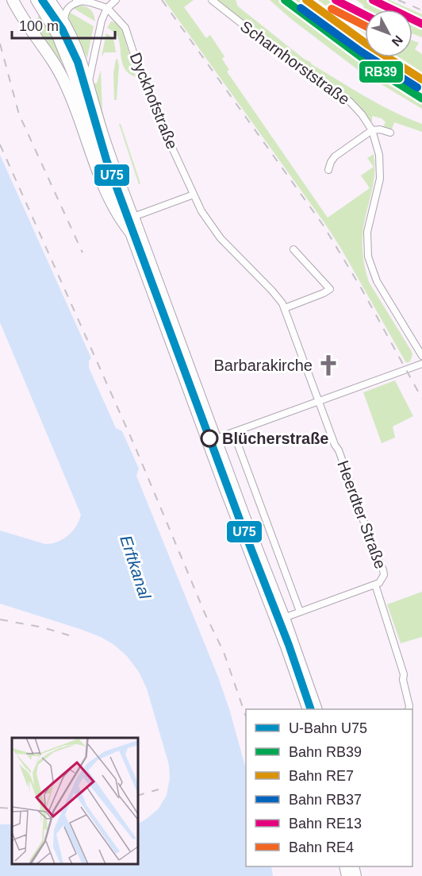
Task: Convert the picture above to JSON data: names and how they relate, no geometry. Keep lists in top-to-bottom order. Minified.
{"streets":{"street":["Scharnhorststraße","Dyckhofstraße","Heerdter Straße"]},"crossings":[["Dyckhofstraße","Heerdter Straße"]],"water":["Erftkanal"],"places":{"church":["Barbarakirche"],"other":["Blücherstraße"]},"lines":["metro line U75","rail line RB39","rail line RE7","rail line RE13","rail line RB37","rail line RE4"],"legend":["U-Bahn U75","Bahn RB39","Bahn RE7","Bahn RB37","Bahn RE13","Bahn RE4"],"scale_bar":"100 m","north":"bottom right"}
